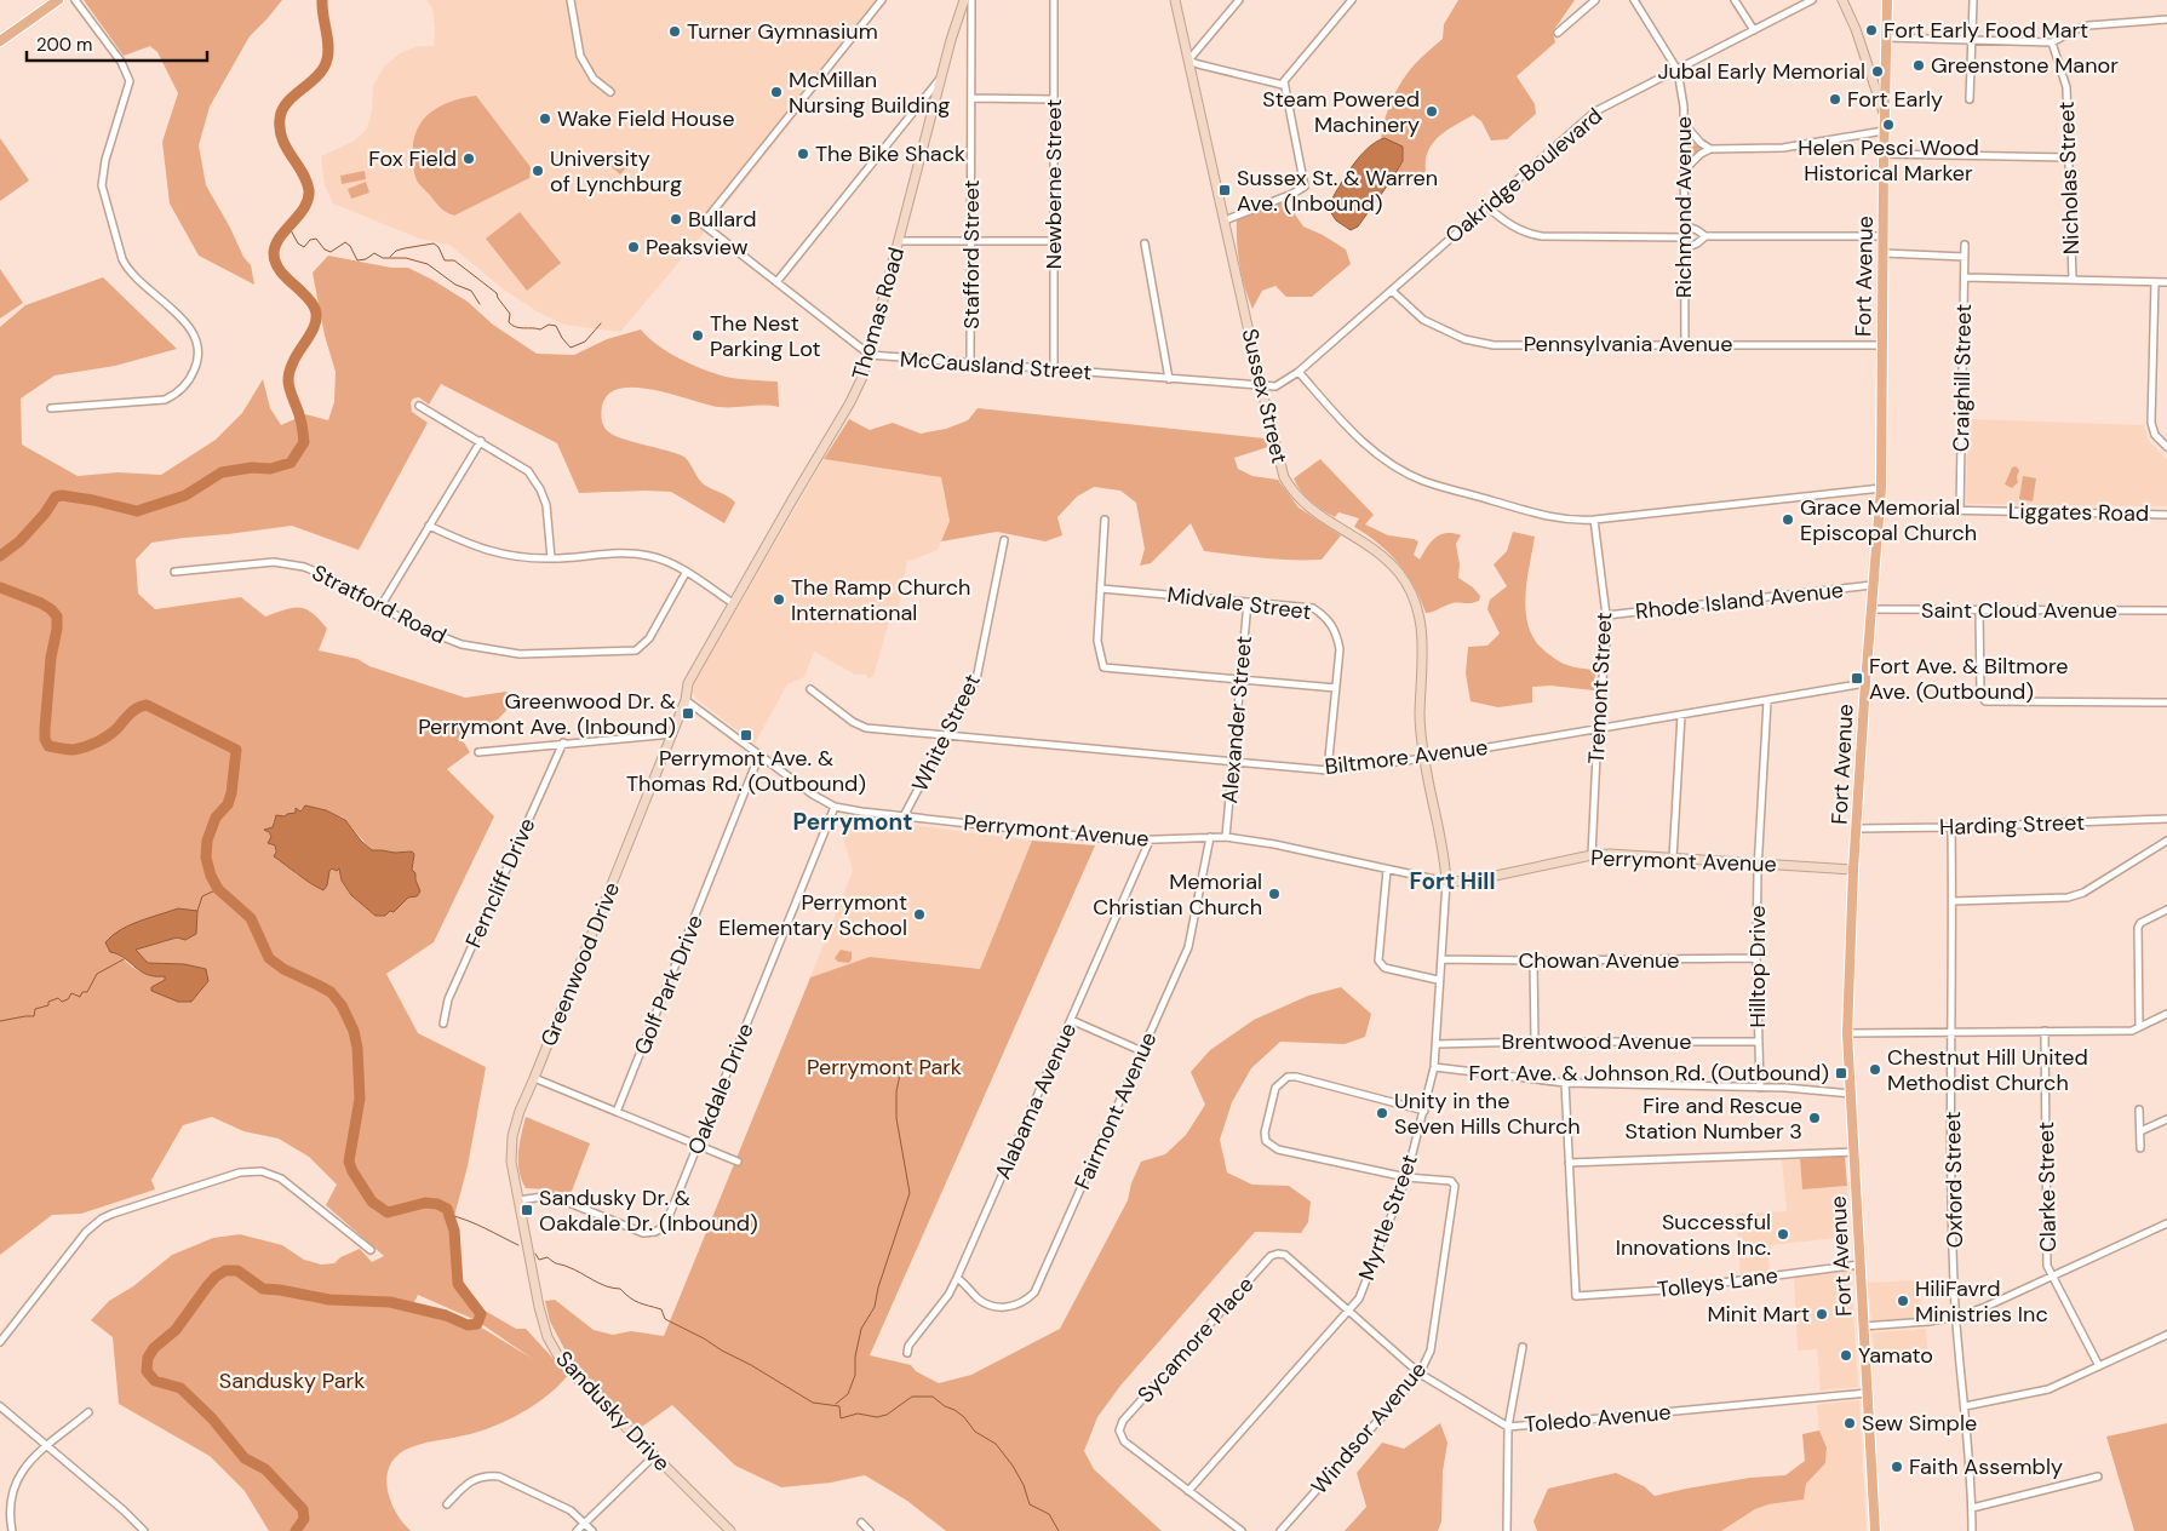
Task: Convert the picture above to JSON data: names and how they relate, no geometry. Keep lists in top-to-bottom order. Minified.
{"streets":{"main road":["Fort Avenue"],"street":["Oakridge Boulevard","Nicholas Street","Newberne Street","Richmond Avenue","Stafford Street","Thomas Road","Pennsylvania Avenue","McCausland Street","Craighill Street","Sussex Street","Liggates Road","Rhode Island Avenue","Midvale Street","Stratford Road","Saint Cloud Avenue","Tremont Street","Alexander Street","White Street","Biltmore Avenue","Harding Street","Perrymont Avenue","Ferncliff Drive","Chowan Avenue","Greenwood Drive","Hilltop Drive","Golf Park Drive","Brentwood Avenue","Oakdale Drive","Alabama Avenue","Fairmont Avenue","Oxford Street","Clarke Street","Myrtle Street","Tolleys Lane","Sycamore Place","Sandusky Drive","Toledo Avenue","Windsor Avenue"]},"crossings":[["Oakridge Boulevard","Richmond Avenue"],["Oakridge Boulevard","Pennsylvania Avenue"],["Oakridge Boulevard","McCausland Street"],["Oakridge Boulevard","Sussex Street"],["Newberne Street","McCausland Street"],["Richmond Avenue","Pennsylvania Avenue"],["Stafford Street","McCausland Street"],["Fort Avenue","Pennsylvania Avenue"],["Fort Avenue","Liggates Road"],["Fort Avenue","Rhode Island Avenue"],["Fort Avenue","Saint Cloud Avenue"],["Fort Avenue","Biltmore Avenue"],["Fort Avenue","Harding Street"],["Fort Avenue","Perrymont Avenue"],["Fort Avenue","Tolleys Lane"],["Fort Avenue","Toledo Avenue"],["Thomas Road","McCausland Street"],["Thomas Road","Perrymont Avenue"],["Thomas Road","Greenwood Drive"],["McCausland Street","Sussex Street"],["Craighill Street","Liggates Road"],["Sussex Street","Biltmore Avenue"],["Sussex Street","Perrymont Avenue"],["Sussex Street","Myrtle Street"],["Rhode Island Avenue","Tremont Street"],["Midvale Street","Alexander Street"],["Midvale Street","Biltmore Avenue"],["Tremont Street","Biltmore Avenue"],["Tremont Street","Perrymont Avenue"],["Alexander Street","Biltmore Avenue"],["Alexander Street","Perrymont Avenue"],["White Street","Biltmore Avenue"],["White Street","Perrymont Avenue"],["Biltmore Avenue","Hilltop Drive"],["Harding Street","Oxford Street"],["Perrymont Avenue","Greenwood Drive"],["Perrymont Avenue","Hilltop Drive"],["Perrymont Avenue","Golf Park Drive"],["Perrymont Avenue","Oakdale Drive"],["Perrymont Avenue","Alabama Avenue"],["Perrymont Avenue","Fairmont Avenue"],["Perrymont Avenue","Myrtle Street"],["Chowan Avenue","Hilltop Drive"],["Chowan Avenue","Myrtle Street"],["Greenwood Drive","Oakdale Drive"],["Greenwood Drive","Sandusky Drive"],["Hilltop Drive","Brentwood Avenue"],["Brentwood Avenue","Myrtle Street"],["Alabama Avenue","Fairmont Avenue"],["Myrtle Street","Sycamore Place"],["Myrtle Street","Toledo Avenue"],["Myrtle Street","Windsor Avenue"],["Sycamore Place","Toledo Avenue"],["Toledo Avenue","Windsor Avenue"]],"districts":["Perrymont","Fort Hill"],"parks":["Perrymont Park","Sandusky Park"],"places":{"other":["Fort Early Food Mart","Turner Gymnasium","Greenstone Manor","Jubal Early Memorial","McMillan Nursing Building","Fort Early","Steam Powered Machinery","Wake Field House","Helen Pesci Wood Historical Marker","The Bike Shack","Fox Field","University of Lynchburg","Bullard","Peaksview","The Nest Parking Lot","Grace Memorial Episcopal Church","The Ramp Church International","Memorial Christian Church","Perrymont Elementary School","Chestnut Hill United Methodist Church","Unity in the Seven Hills Church","Fire and Rescue Station Number 3","Successful Innovations Inc.","HiliFavrd Ministries Inc","Minit Mart","Yamato","Sew Simple","Faith Assembly"],"transit":["Sussex St. & Warren Ave. (Inbound)","Fort Ave. & Biltmore Ave. (Outbound)","Greenwood Dr. & Perrymont Ave. (Inbound)","Perrymont Ave. & Thomas Rd. (Outbound)","Fort Ave. & Johnson Rd. (Outbound)","Sandusky Dr. & Oakdale Dr. (Inbound)"]},"scale_bar":"200 m"}
